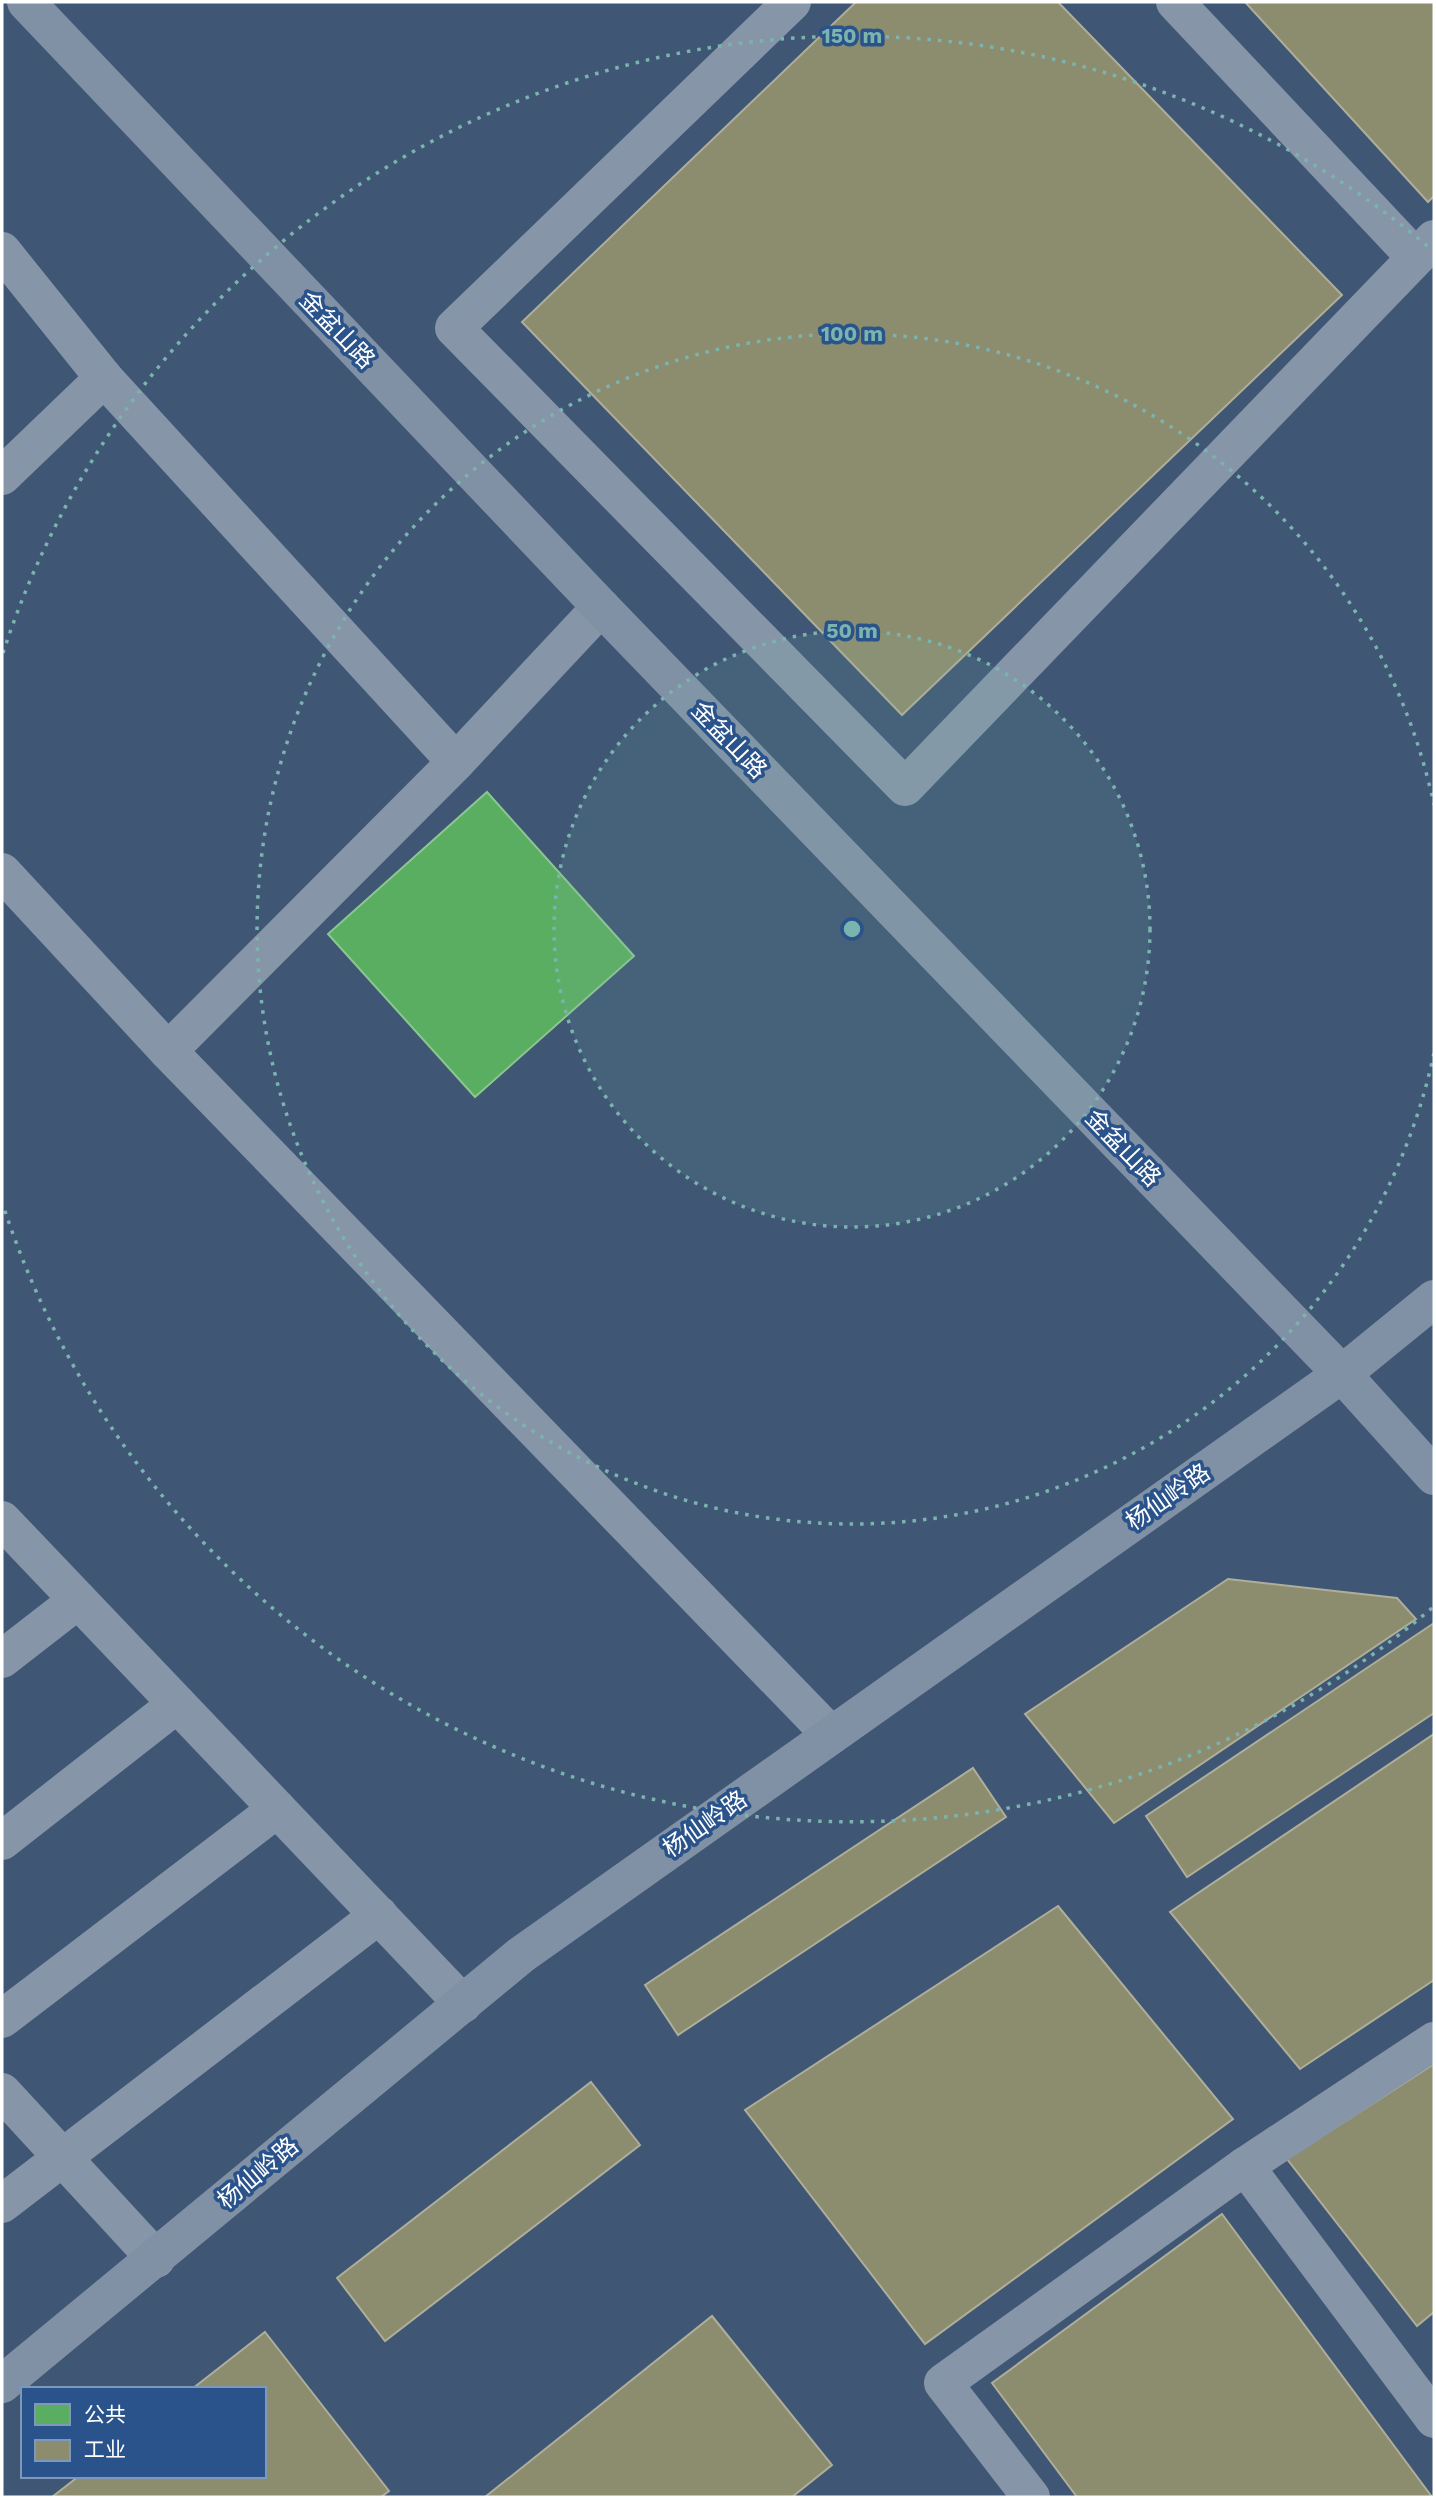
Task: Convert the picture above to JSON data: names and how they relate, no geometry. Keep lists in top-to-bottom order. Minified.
{"streets":{"street":["金盆山路","杨仙岭路"]},"crossings":[["金盆山路","杨仙岭路"]],"legend":["公共","工业"],"rings":["150 m","100 m","50 m"]}
